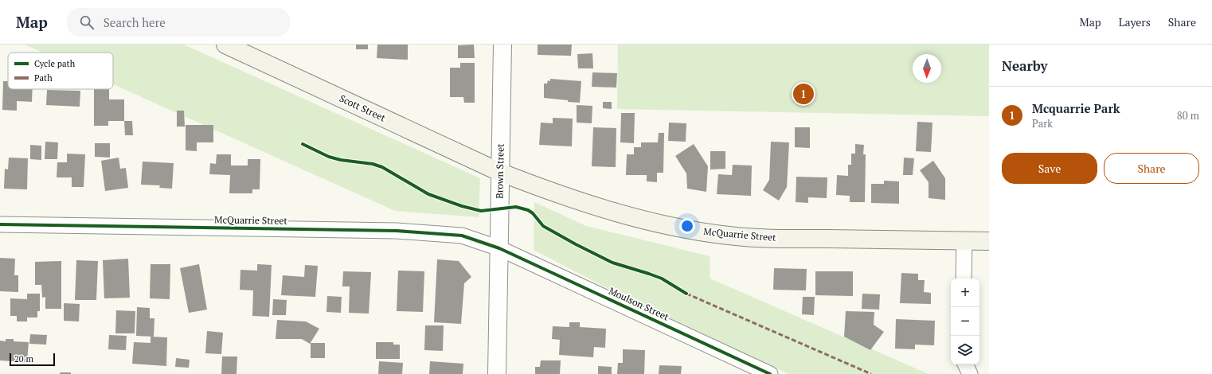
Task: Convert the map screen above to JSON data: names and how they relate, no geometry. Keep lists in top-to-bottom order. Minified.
{"streets":{"main road":["Scott Street","McQuarrie Street"],"street":["Brown Street","Moulson Street"]},"crossings":[["Scott Street","Brown Street"],["Scott Street","McQuarrie Street"],["Brown Street","McQuarrie Street"],["Brown Street","Moulson Street"],["McQuarrie Street","Moulson Street"]],"legend":["Cycle path","Path"],"scale_bar":"20 m","north":"bottom","page":{"header":"Map","search":"Search here","nav":["Map","Layers","Share"],"heading":"Nearby","pins":"1","list":[{"mark":"1","name":"Mcquarrie Park","note":"Park","value":"80 m"}],"buttons":["Save","Share"],"map_buttons":["+","−"],"scale":"20 m"}}
